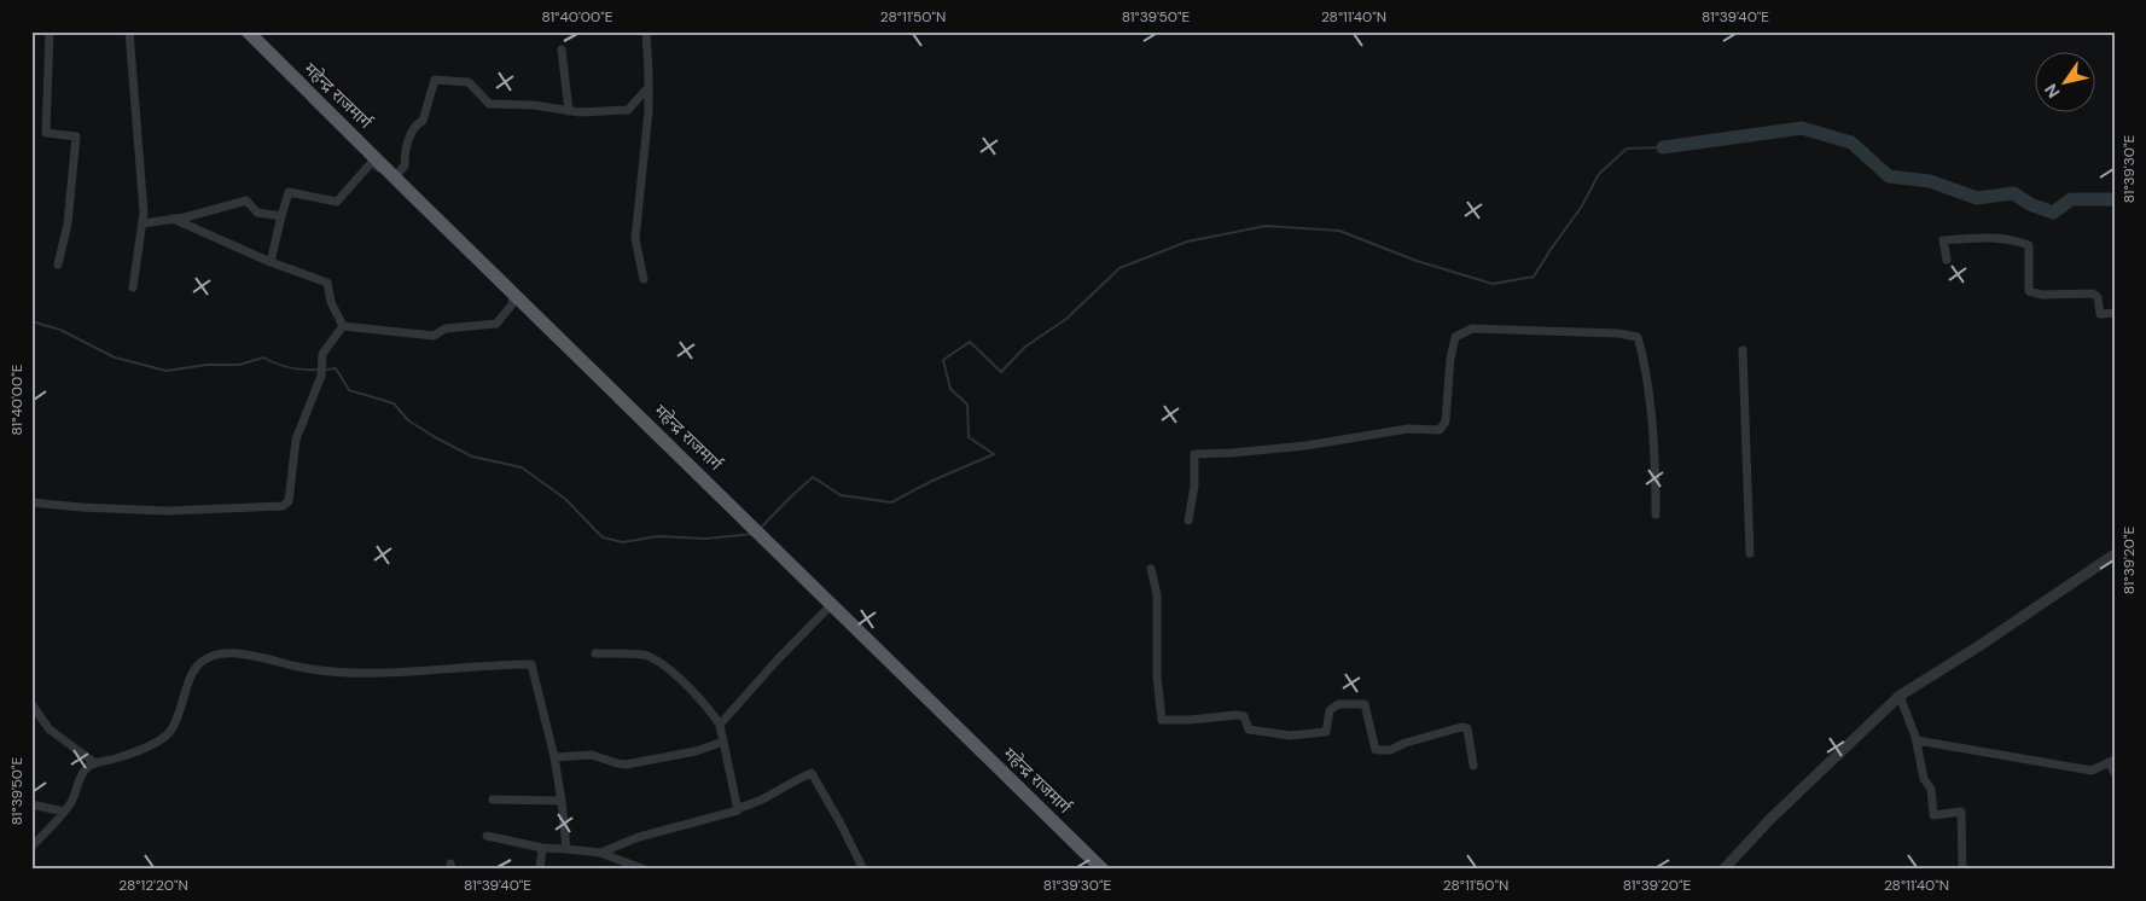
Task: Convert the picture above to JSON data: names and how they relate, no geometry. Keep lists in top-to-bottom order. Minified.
{"streets":{"highway":["महेन्द्र राजमार्ग"]},"north":"bottom left","coordinates":["81°40'00\"E","28°11'50\"N","81°39'50\"E","28°11'40\"N","81°39'40\"E","81°39'30\"E","81°39'20\"E","28°12'20\"N"]}
